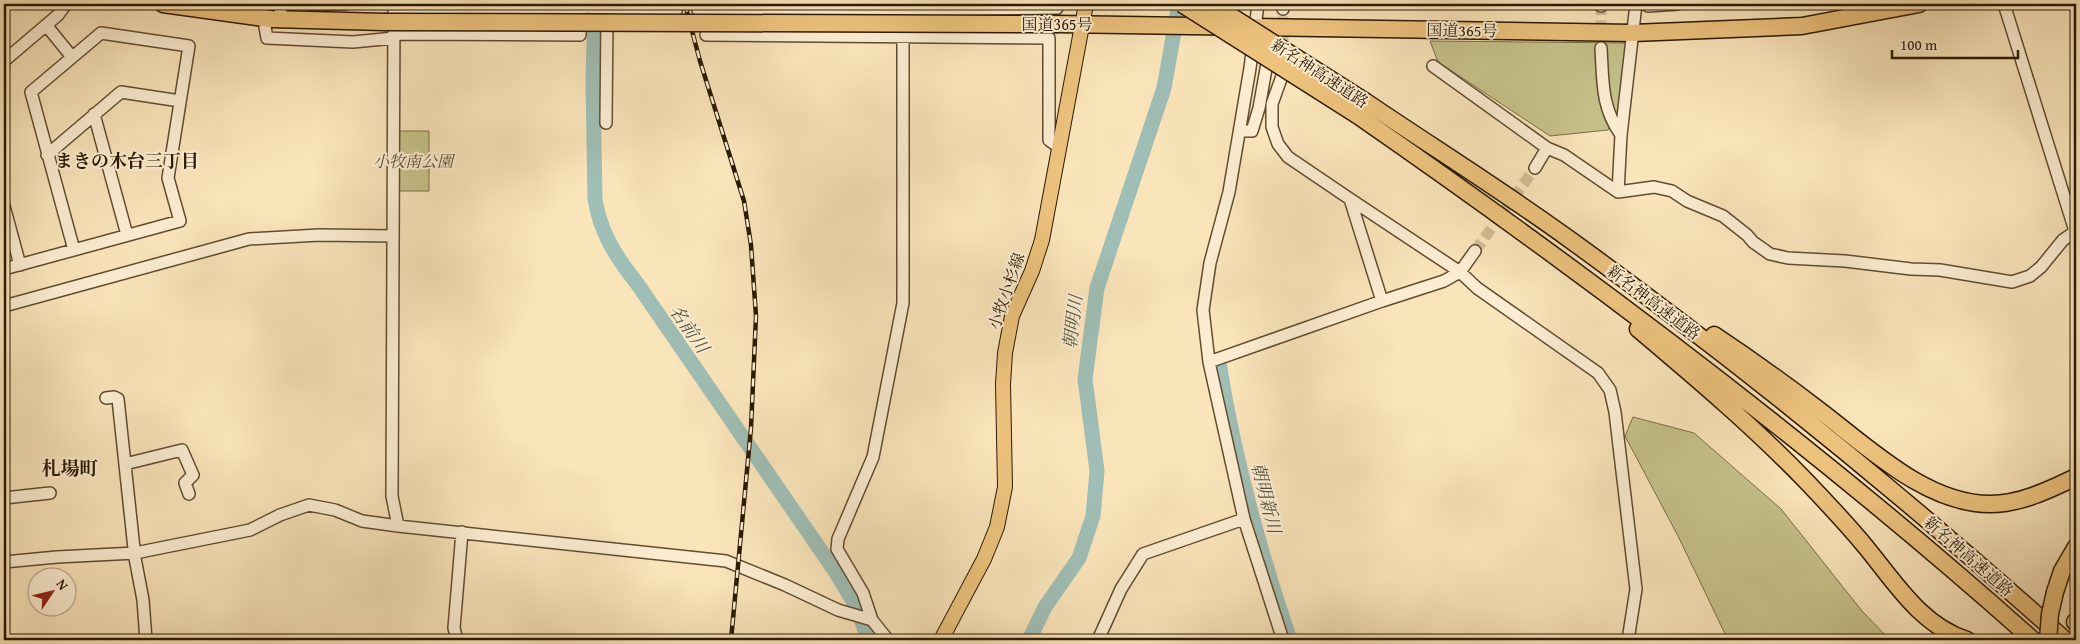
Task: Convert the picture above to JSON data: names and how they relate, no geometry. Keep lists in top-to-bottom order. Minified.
{"streets":{"highway":["国道365号","新名神高速道路"],"main road":["小牧小杉線"]},"crossings":[["国道365号","小牧小杉線"]],"districts":["まきの木台三丁目","札場町"],"water":["朝明川","名前川","朝明新川"],"parks":["小牧南公園"],"scale_bar":"100 m","north":"top right"}
